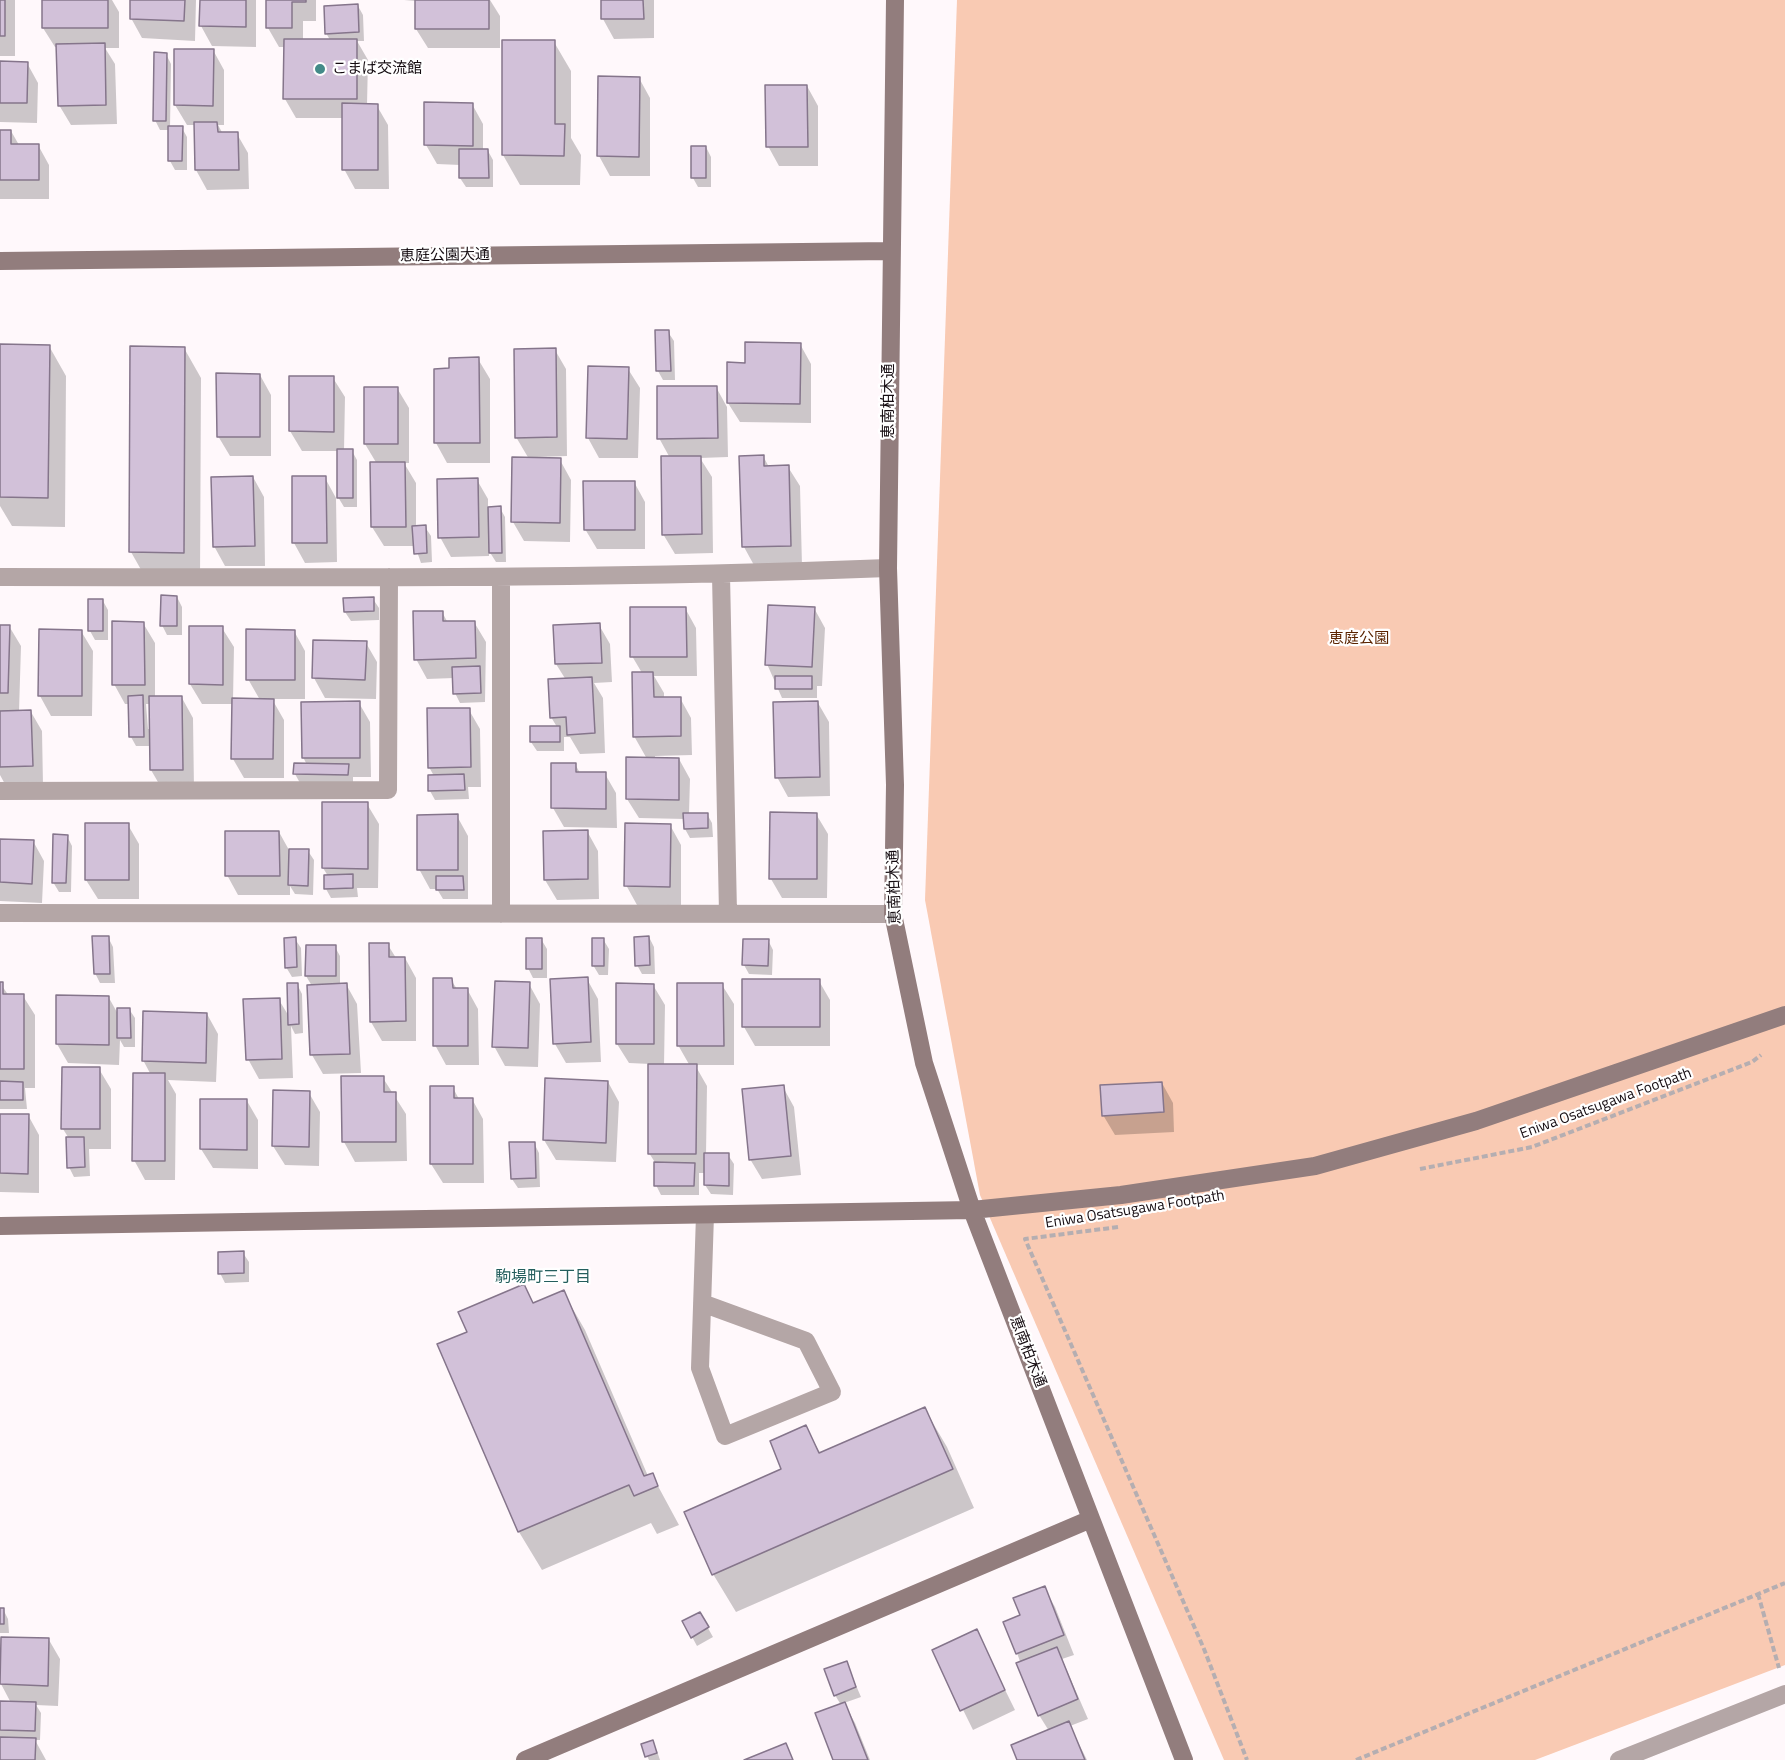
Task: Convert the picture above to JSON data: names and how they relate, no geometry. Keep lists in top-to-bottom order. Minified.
{"streets":{"street":["恵庭公園大通","恵南柏木通"],"path":["Eniwa Osatsugawa Footpath"]},"crossings":[["恵庭公園大通","恵南柏木通"]],"districts":["駒場町三丁目"],"parks":["恵庭公園"],"places":["こまば交流館"]}
